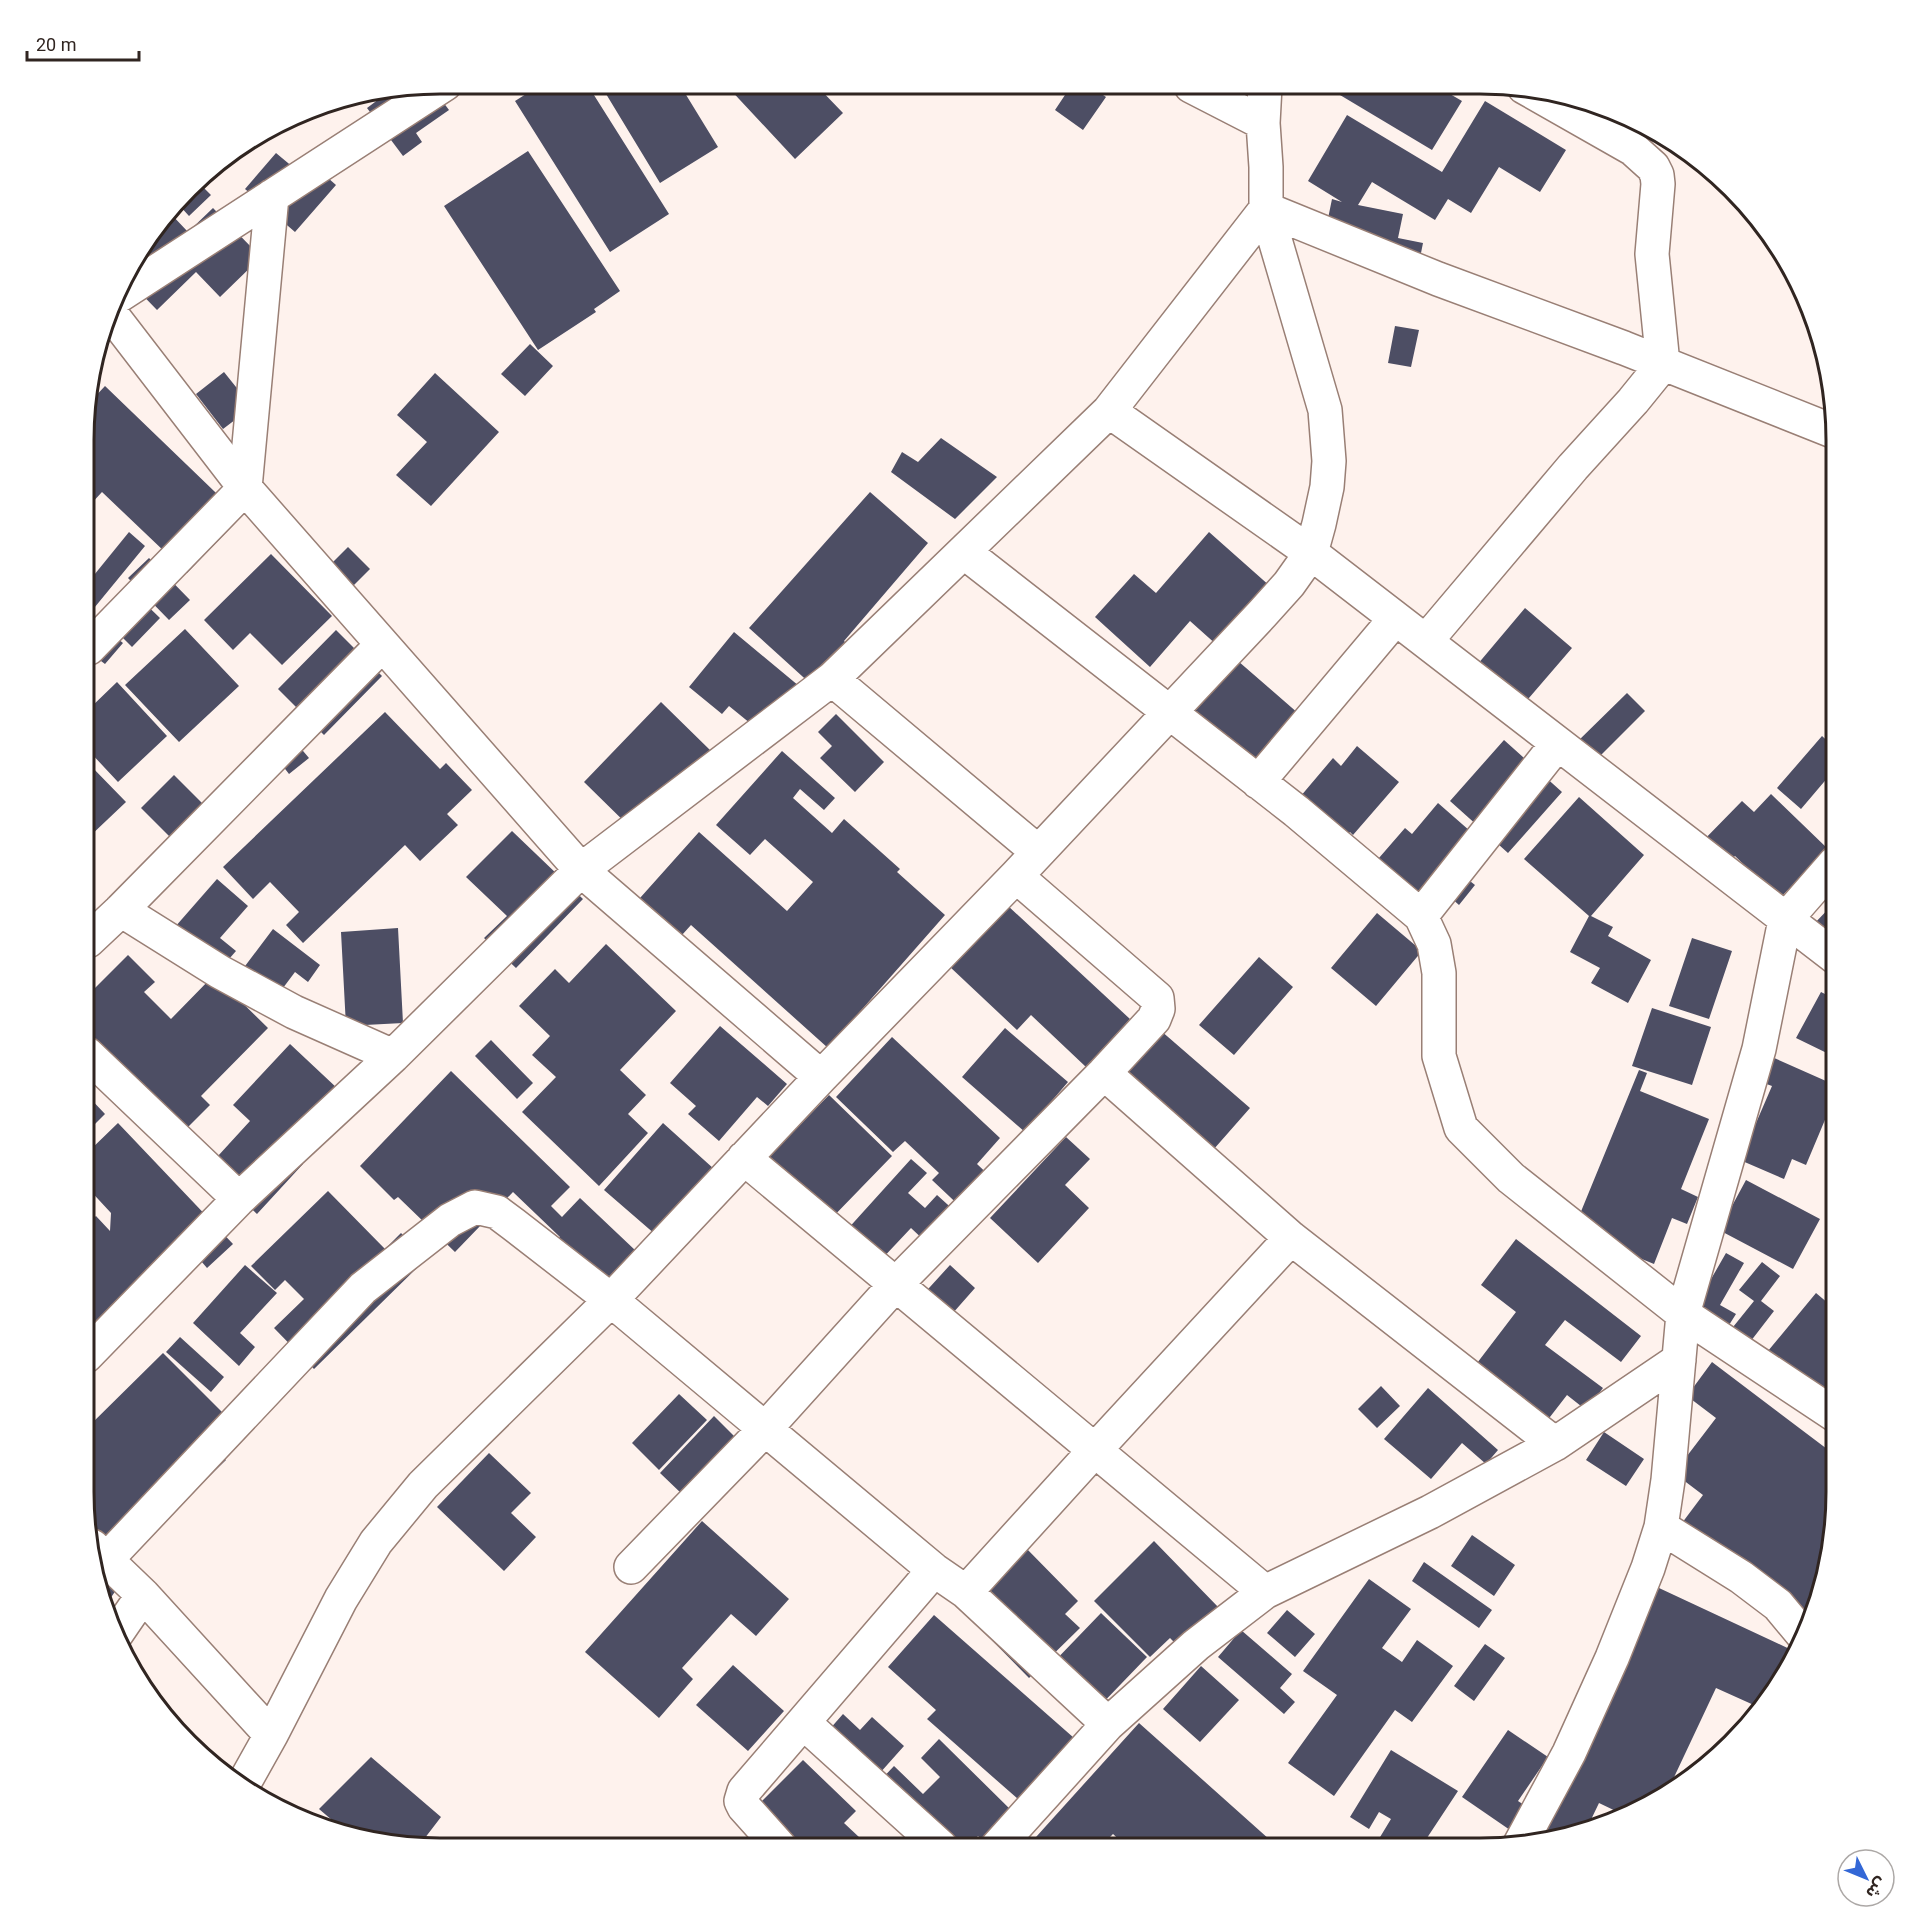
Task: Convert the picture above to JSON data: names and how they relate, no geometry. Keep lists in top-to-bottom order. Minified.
{"scale_bar":"20 m","north":"bottom right"}
